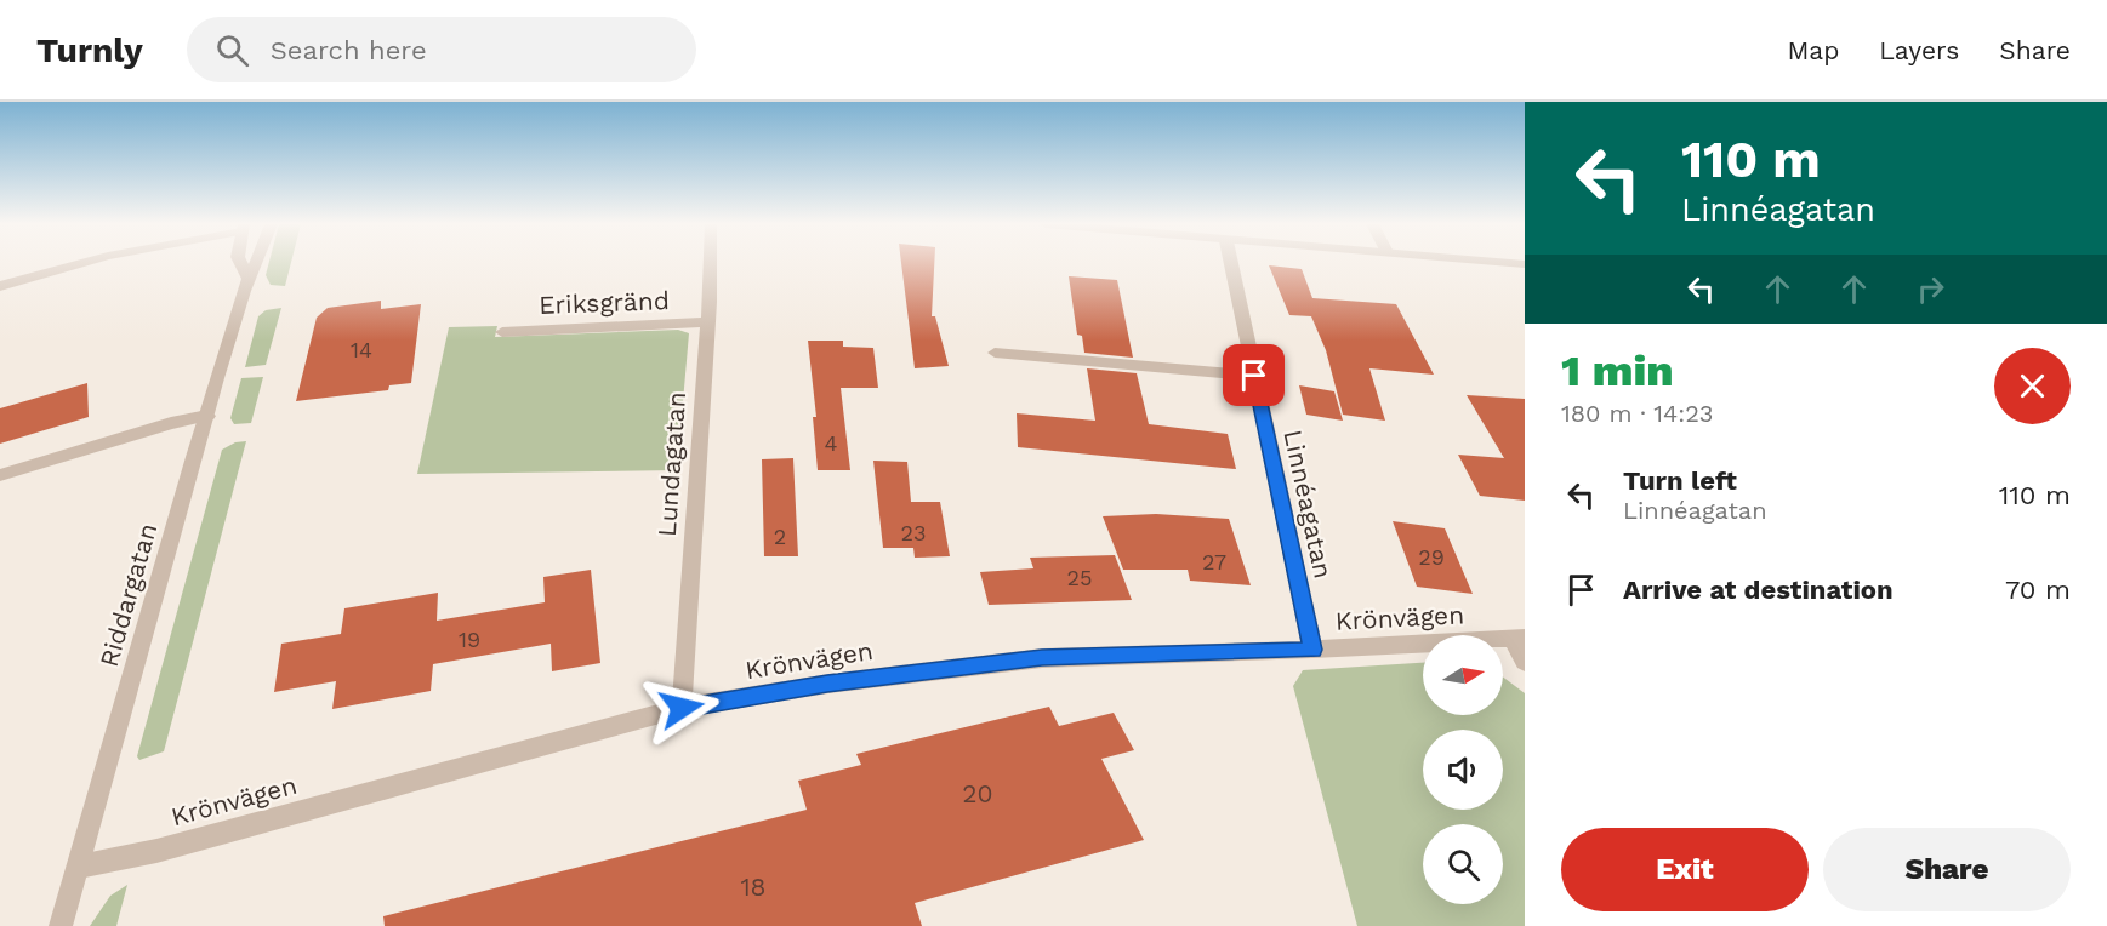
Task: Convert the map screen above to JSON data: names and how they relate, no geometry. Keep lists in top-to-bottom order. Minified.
{"streets":{"street":["Eriksgränd","Lundagatan","Linnéagatan","Riddargatan","Krönvägen"]},"crossings":[["Eriksgränd","Lundagatan"],["Lundagatan","Krönvägen"],["Linnéagatan","Krönvägen"],["Riddargatan","Krönvägen"]],"house_numbers":["14","4","23","2","29","27","25","19","20","18"],"north":"right","page":{"header":"Turnly","search":"Search here","nav":["Map","Layers","Share"],"turn":["110 m","Linnéagatan"],"heading":["1 min","180 m · 14:23"],"list":[{"name":"Turn left","note":"Linnéagatan","value":"110 m"},{"name":"Arrive at destination","value":"70 m"}],"buttons":["Exit","Share"]}}
